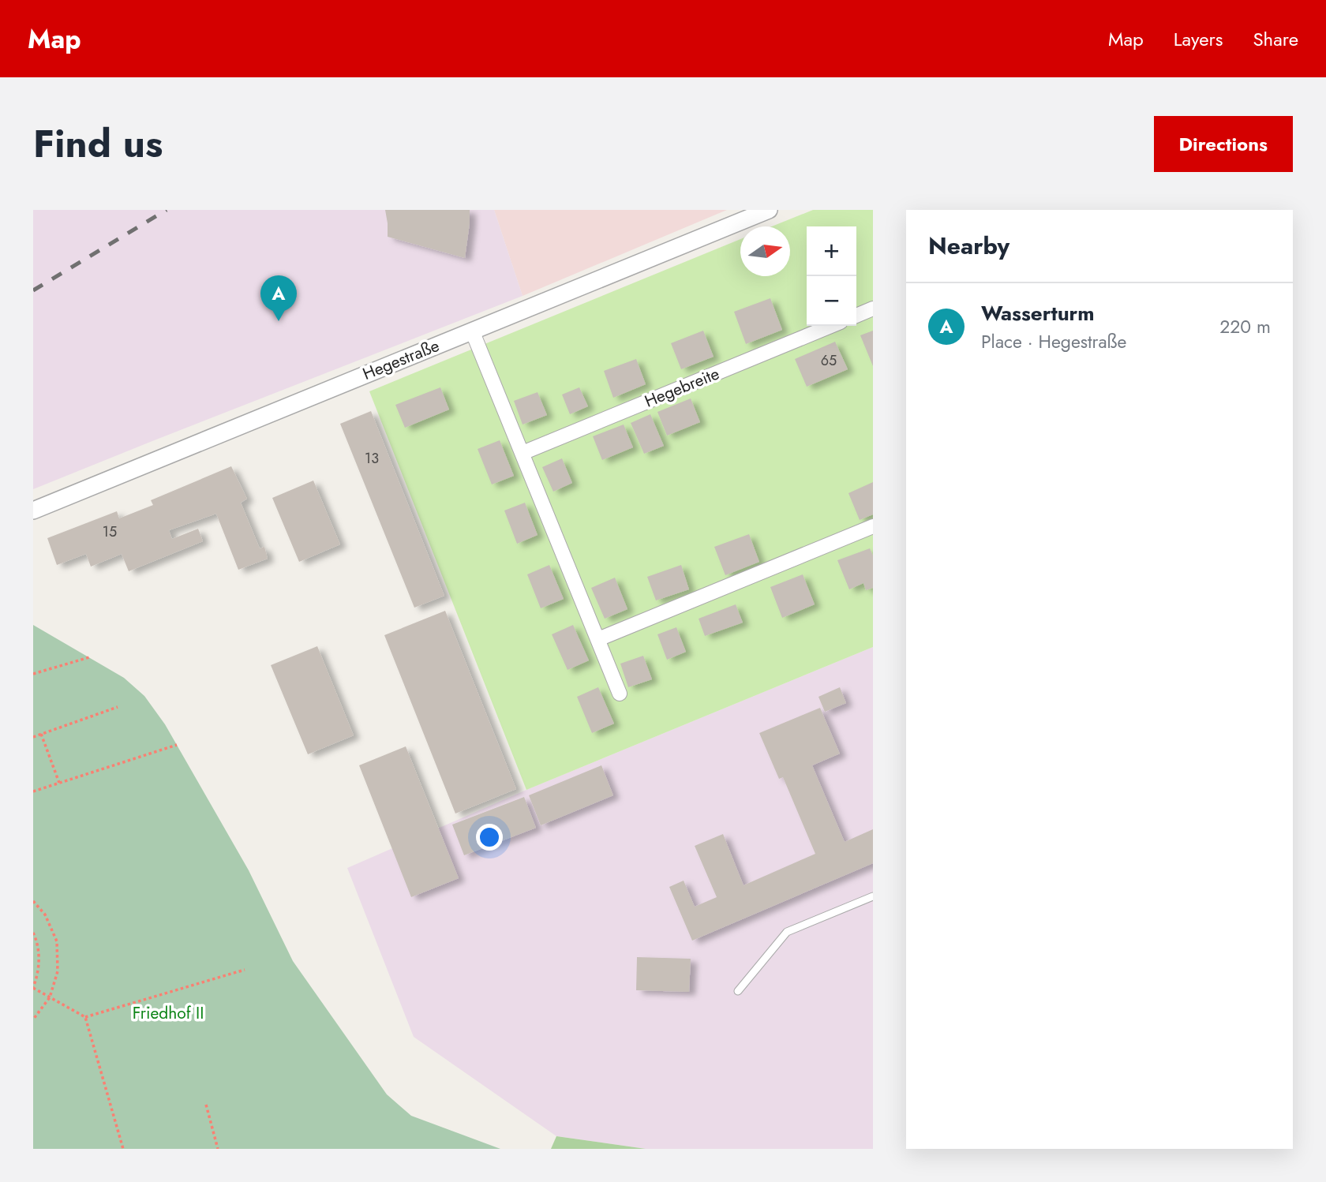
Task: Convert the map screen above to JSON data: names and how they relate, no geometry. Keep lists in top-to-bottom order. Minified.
{"streets":{"street":["Hegestraße","Hegebreite"]},"parks":["Friedhof II"],"house_numbers":["65","13","15"],"north":"right","page":{"header":"Map","nav":["Map","Layers","Share"],"title":"Find us","buttons":"Directions","heading":"Nearby","map_buttons":["+","−"],"pins":"A","list":[{"mark":"A","name":"Wasserturm","note":"Place · Hegestraße","value":"220 m"}]}}
